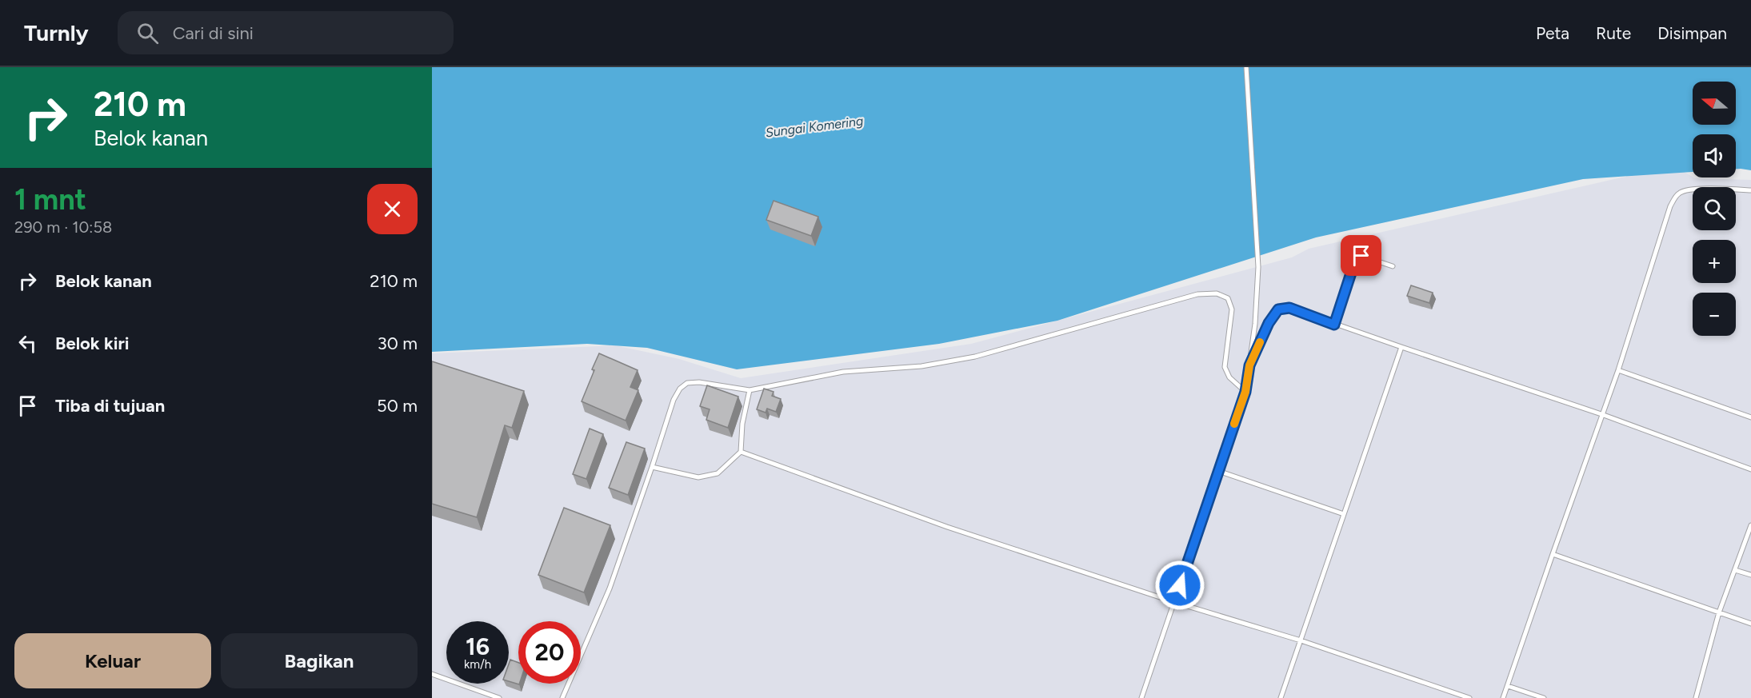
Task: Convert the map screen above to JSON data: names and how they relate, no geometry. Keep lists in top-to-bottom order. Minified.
{"water":["Sungai Komering"],"north":"left","page":{"header":"Turnly","search":"Cari di sini","nav":["Peta","Rute","Disimpan"],"turn":["210 m","Belok kanan"],"map_buttons":["+","−"],"heading":["1 mnt","290 m · 10:58"],"list":[{"name":"Belok kanan","value":"210 m"},{"name":"Belok kiri","value":"30 m"},{"name":"Tiba di tujuan","value":"50 m"}],"speed":"16 km/h","limit":"20","buttons":["Keluar","Bagikan"]}}
